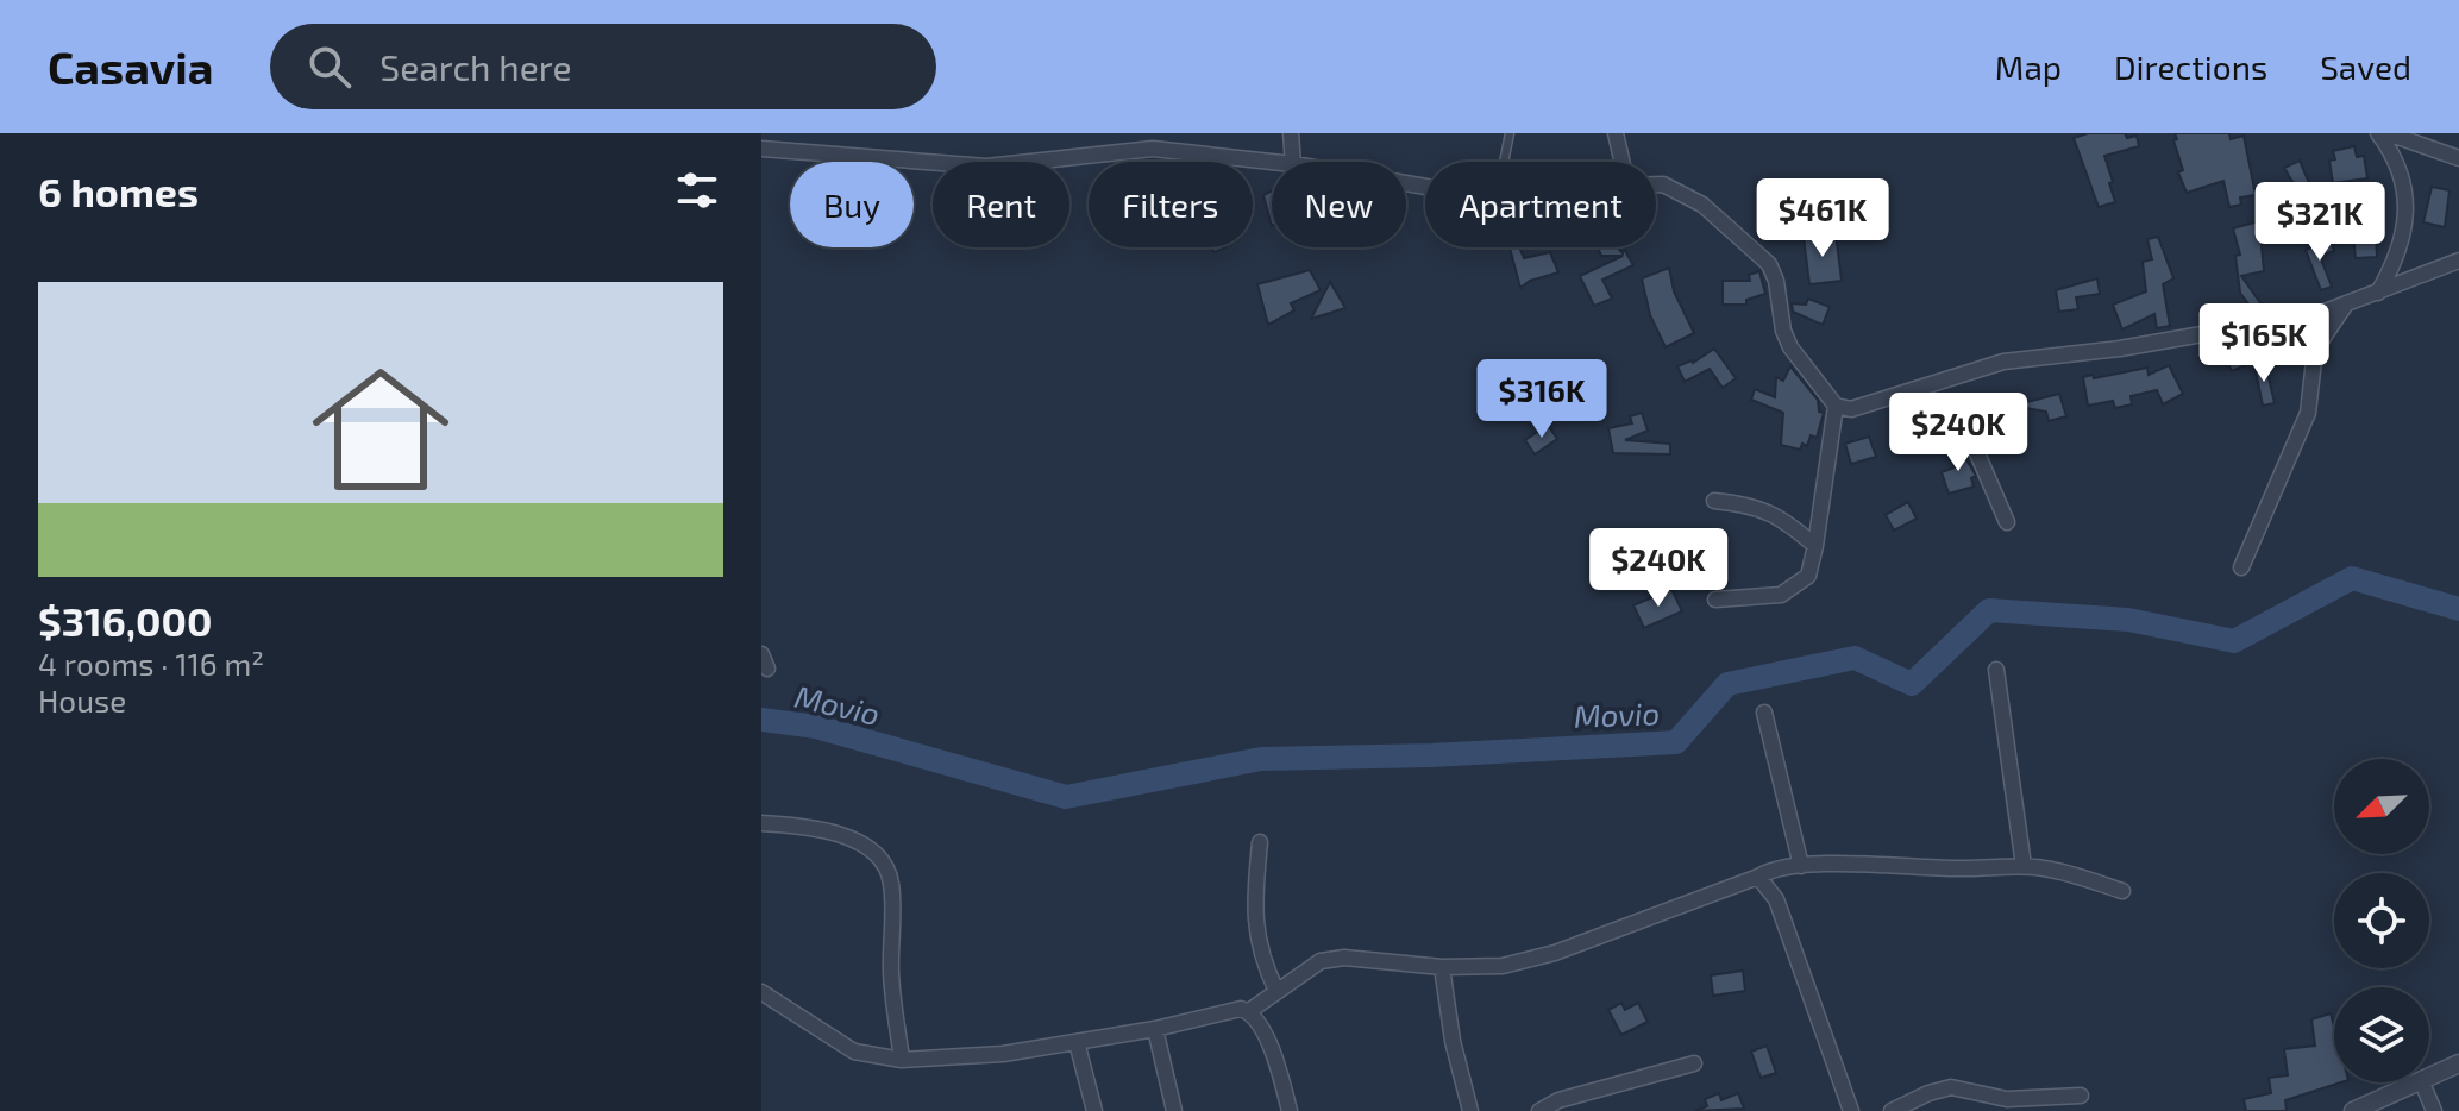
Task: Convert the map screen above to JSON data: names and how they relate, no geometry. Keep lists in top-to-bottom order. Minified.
{"water":["Movio"],"north":"bottom left","page":{"header":"Casavia","search":"Search here","nav":["Map","Directions","Saved"],"heading":"6 homes","chip":["Buy","Rent","Filters","New","Apartment"],"price":["$461K","$321K","$165K","$316K","$240K","$240K"],"list":[{"name":"$316,000","note":"4 rooms · 116 m² · House"}]}}
